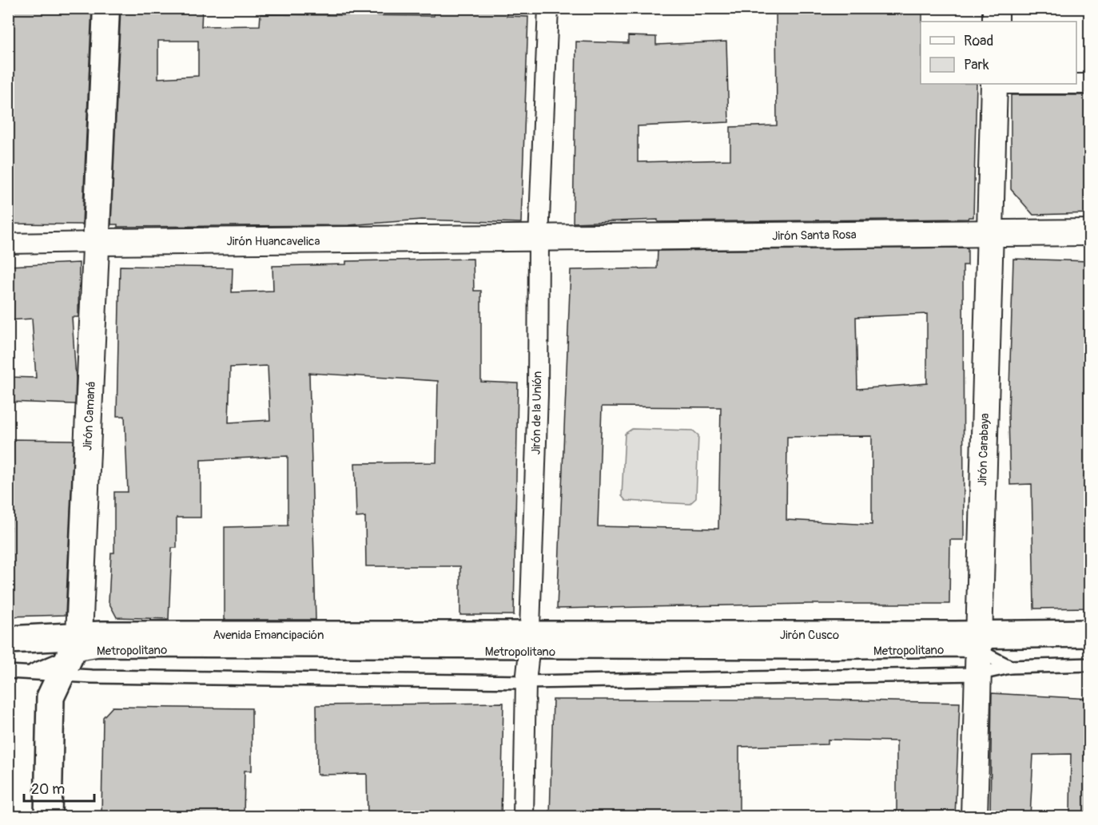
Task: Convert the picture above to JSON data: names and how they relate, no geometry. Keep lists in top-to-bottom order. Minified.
{"streets":{"street":["Jirón Santa Rosa","Jirón Huancavelica","Jirón de la Unión","Jirón Camaná","Jirón Carabaya","Avenida Emancipación","Jirón Cusco"],"lane":["Metropolitano"]},"crossings":[["Jirón Santa Rosa","Jirón Huancavelica"],["Jirón Santa Rosa","Jirón de la Unión"],["Jirón Santa Rosa","Jirón Carabaya"],["Jirón Huancavelica","Jirón de la Unión"],["Jirón Huancavelica","Jirón Camaná"],["Jirón de la Unión","Avenida Emancipación"],["Jirón de la Unión","Jirón Cusco"],["Jirón de la Unión","Metropolitano"],["Jirón Camaná","Avenida Emancipación"],["Jirón Camaná","Metropolitano"],["Jirón Carabaya","Jirón Cusco"],["Jirón Carabaya","Metropolitano"],["Avenida Emancipación","Jirón Cusco"],["Avenida Emancipación","Metropolitano"],["Jirón Cusco","Metropolitano"]],"legend":["Road","Park"],"scale_bar":"20 m"}
